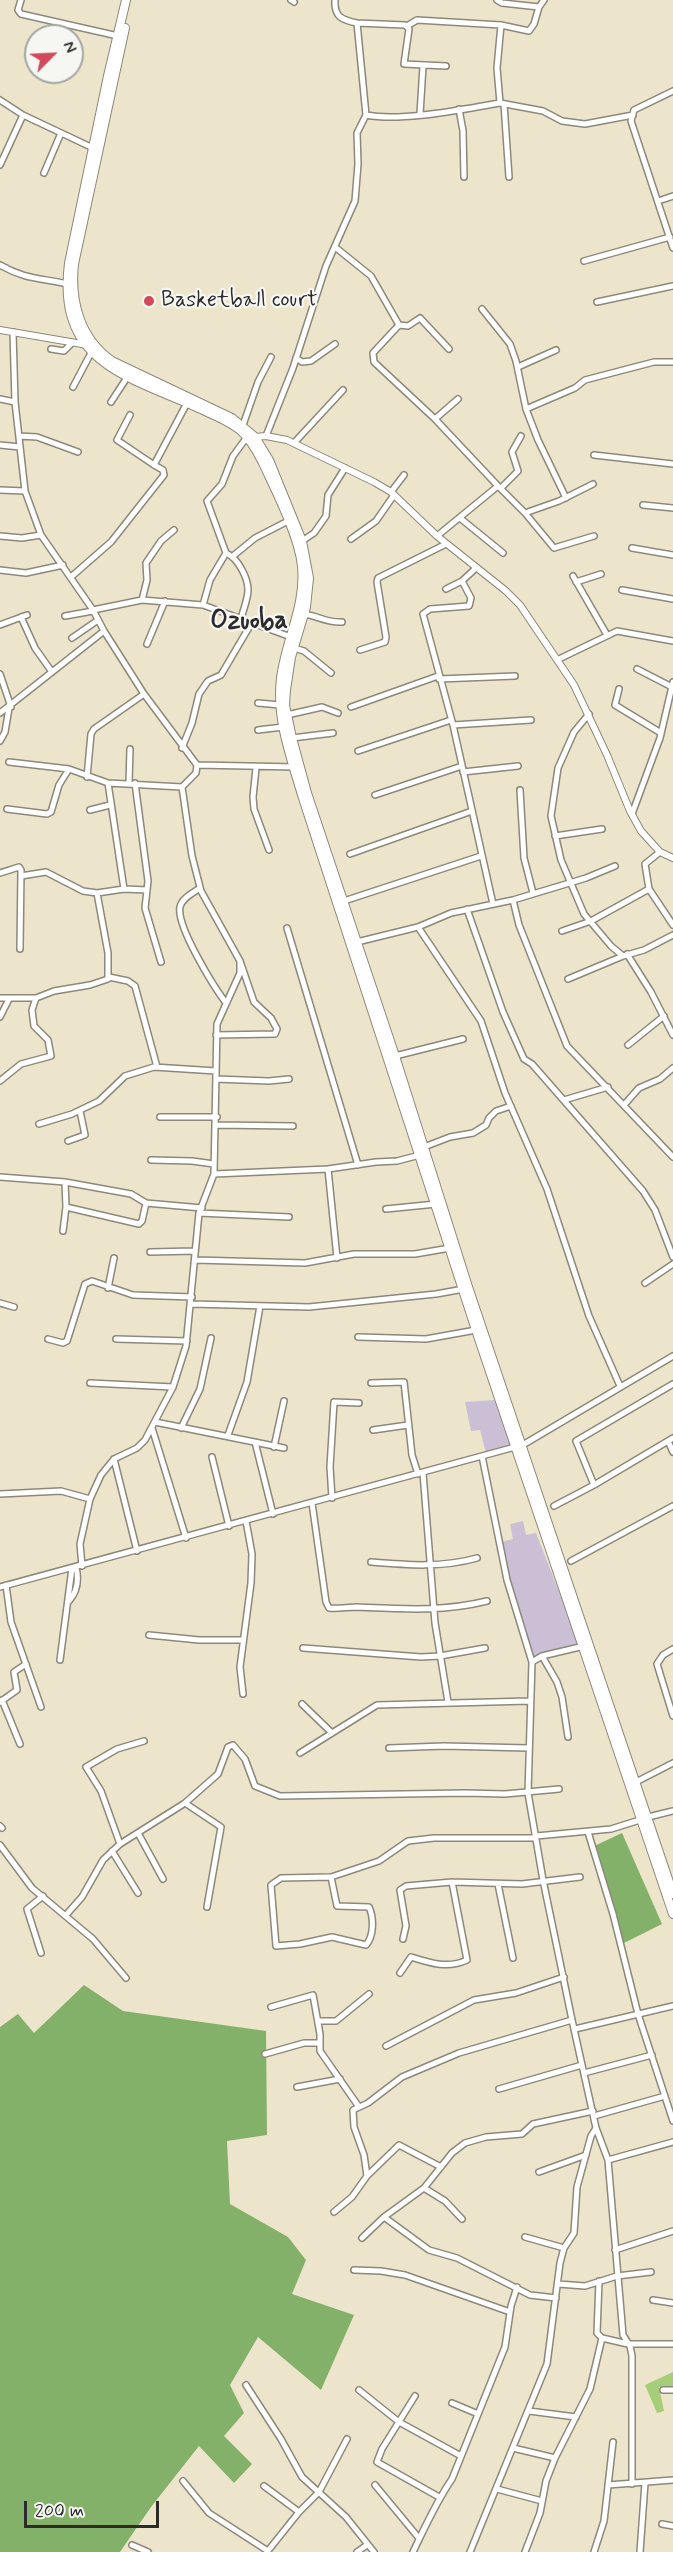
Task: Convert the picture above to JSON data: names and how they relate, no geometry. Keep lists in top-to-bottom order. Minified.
{"districts":["Ozuoba"],"places":["Basketball court"],"scale_bar":"200 m","north":"top right"}
